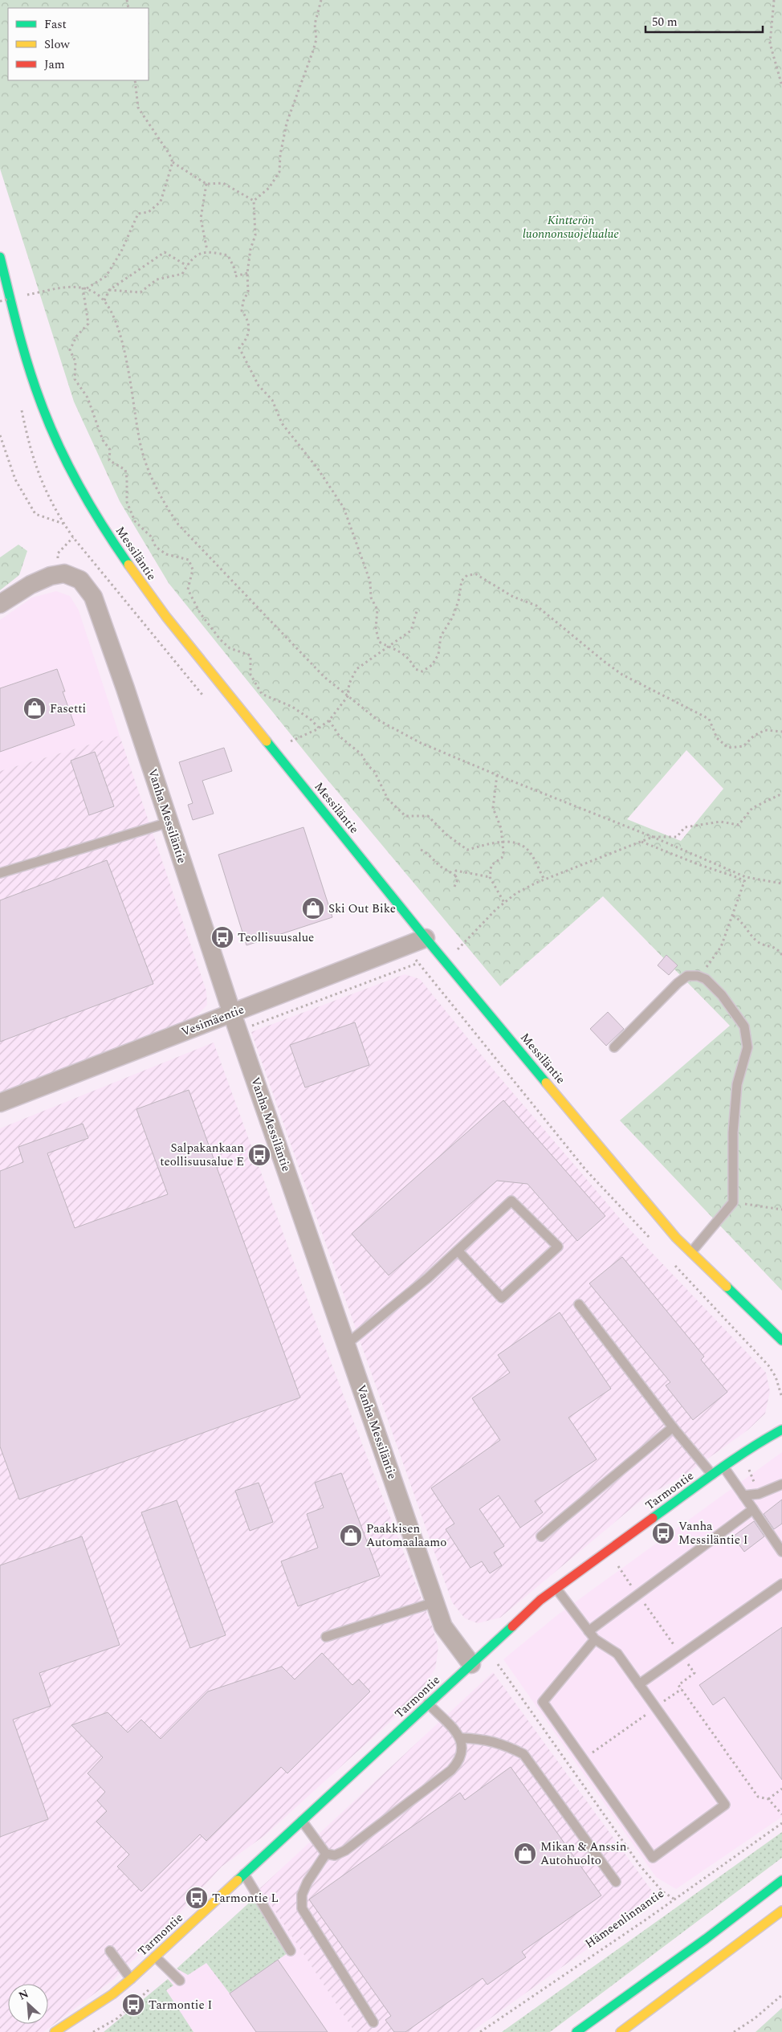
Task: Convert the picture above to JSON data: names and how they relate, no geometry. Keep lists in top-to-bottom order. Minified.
{"streets":{"street":["Messiläntie","Vanha Messiläntie","Vesimäentie","Tarmontie"],"path":["Hämeenlinnantie"]},"crossings":[["Messiläntie","Vesimäentie"],["Vanha Messiläntie","Vesimäentie"],["Vanha Messiläntie","Tarmontie"]],"parks":["Kintterön luonnonsuojelualue"],"places":{"shop":["Fasetti","Ski Out Bike","Paakkisen Automaalaamo","Mikan & Anssin Autohuolto"],"bus stop":["Teollisuusalue","Salpakankaan teollisuusalue E","Vanha Messiläntie I","Tarmontie L","Tarmontie I"]},"legend":["Fast","Slow","Jam"],"scale_bar":"50 m","north":"top left"}
